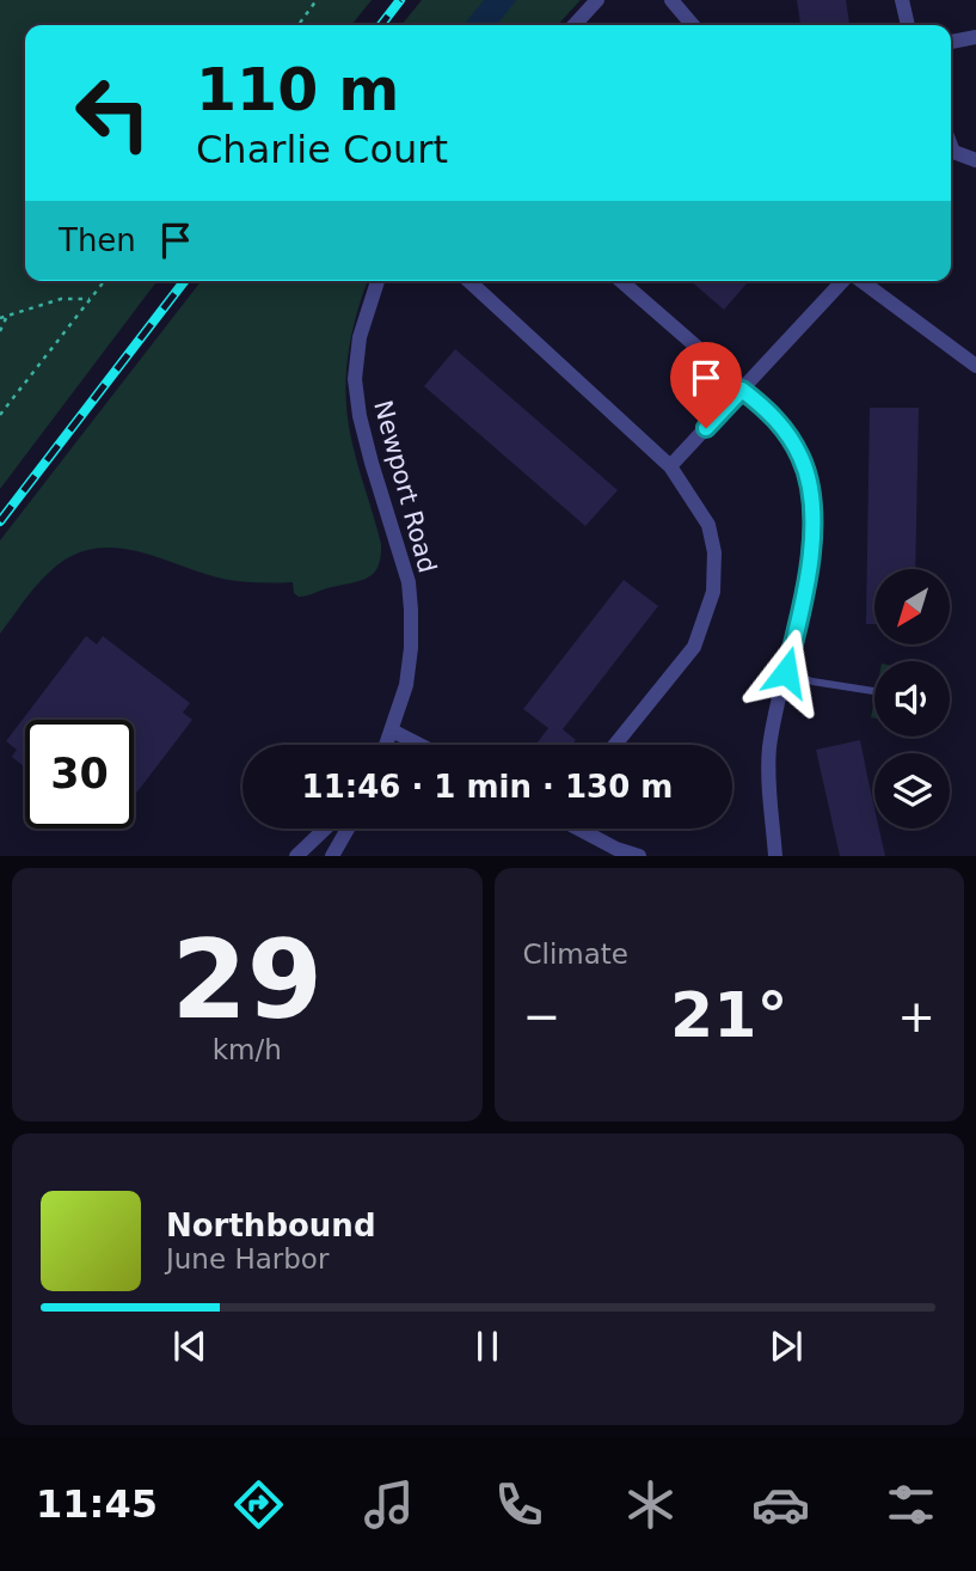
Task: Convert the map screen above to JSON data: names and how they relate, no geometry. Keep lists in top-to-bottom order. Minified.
{"streets":{"street":["Newport Road"]},"north":"bottom left","page":{"turn":["110 m","Charlie Court"],"then":"Then","limit":"30","trip":"11:46 · 1 min · 130 m","tile":[["29","km/h"],"Climate"],"heat":["−","21°","+"],"song":["Northbound","June Harbor"],"tabs":"11:45"}}
